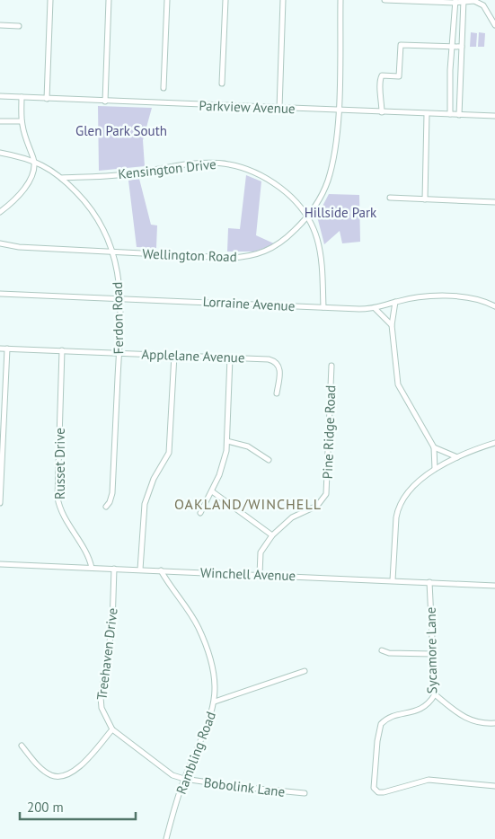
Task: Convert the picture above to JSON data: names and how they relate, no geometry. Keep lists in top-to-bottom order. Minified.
{"streets":{"street":["Parkview Avenue","Kensington Drive","Wellington Road","Lorraine Avenue","Ferdon Road","Applelane Avenue","Pine Ridge Road","Russet Drive","Winchell Avenue","Sycamore Lane","Treehaven Drive","Rambling Road","Bobolink Lane"]},"crossings":[["Parkview Avenue","Wellington Road"],["Kensington Drive","Wellington Road"],["Kensington Drive","Lorraine Avenue"],["Kensington Drive","Ferdon Road"],["Wellington Road","Ferdon Road"],["Lorraine Avenue","Ferdon Road"],["Ferdon Road","Applelane Avenue"],["Applelane Avenue","Russet Drive"],["Pine Ridge Road","Winchell Avenue"],["Russet Drive","Winchell Avenue"],["Winchell Avenue","Sycamore Lane"],["Winchell Avenue","Treehaven Drive"],["Winchell Avenue","Rambling Road"],["Treehaven Drive","Rambling Road"],["Treehaven Drive","Bobolink Lane"],["Rambling Road","Bobolink Lane"]],"districts":["OAKLAND/WINCHELL"],"parks":["Glen Park South","Hillside Park"],"scale_bar":"200 m"}
